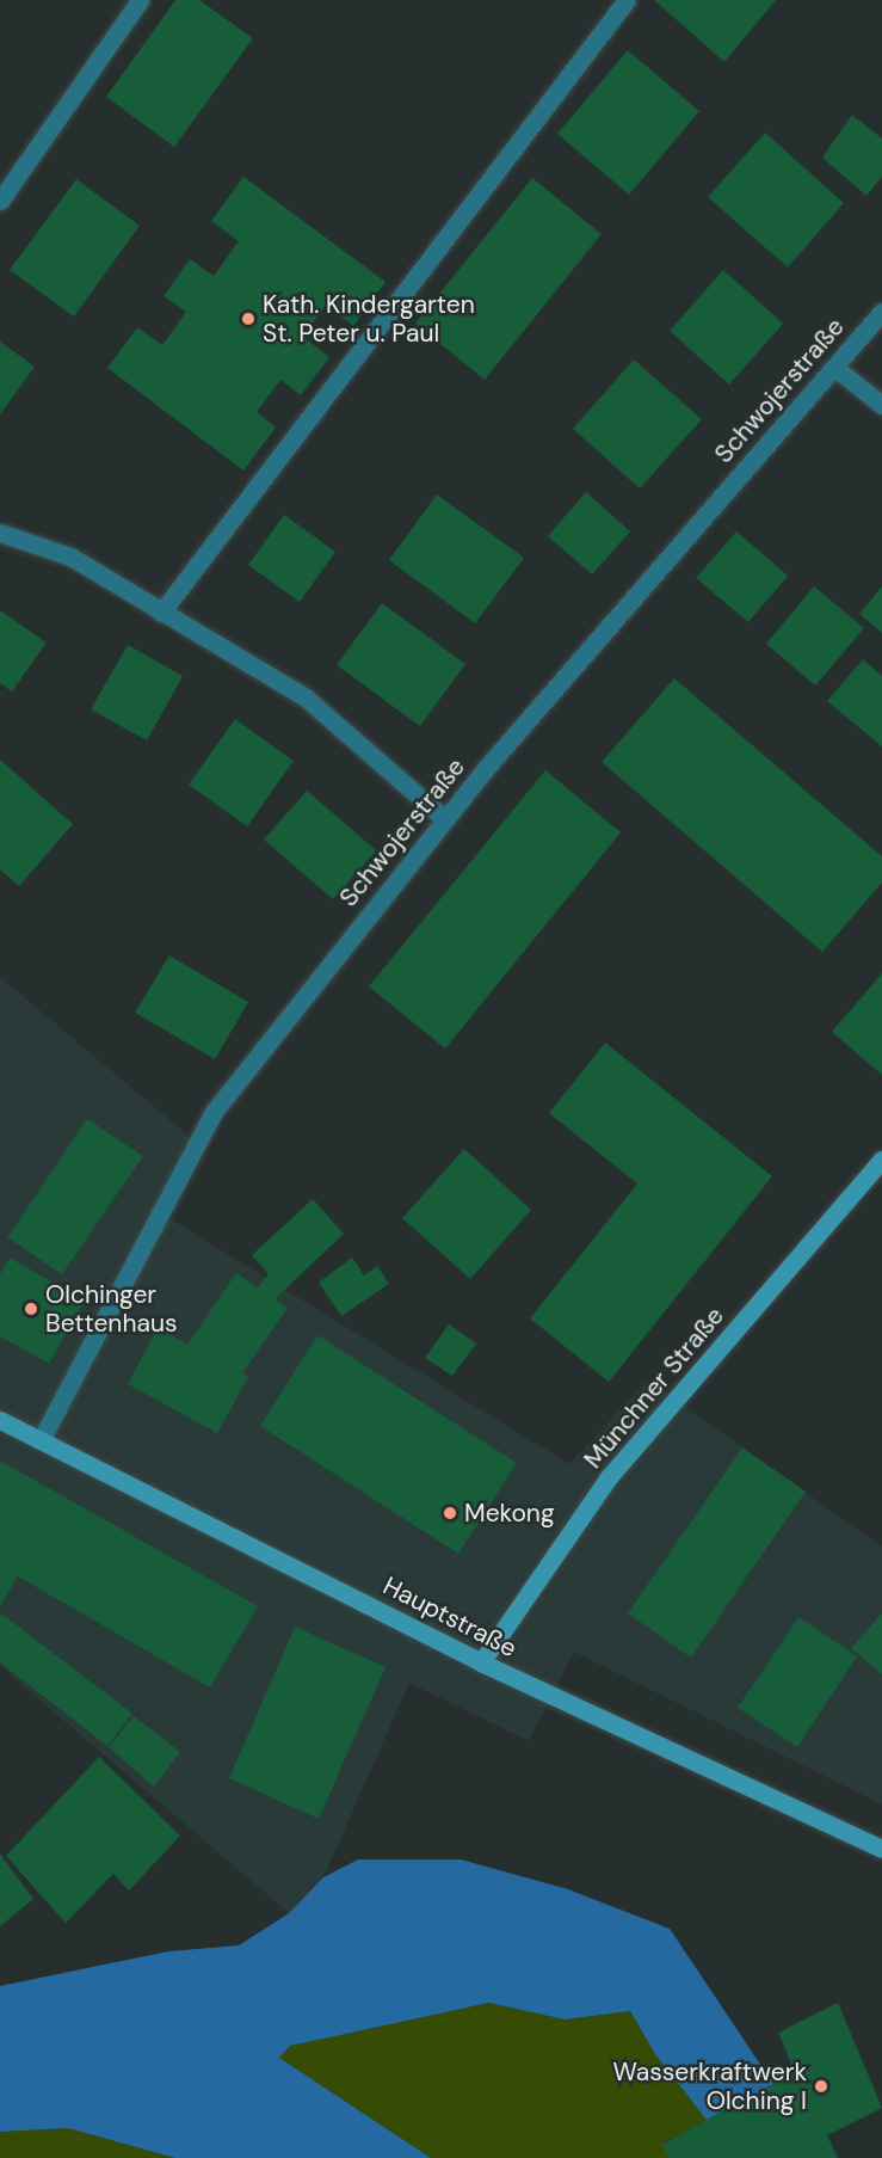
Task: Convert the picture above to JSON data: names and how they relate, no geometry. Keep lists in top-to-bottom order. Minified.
{"streets":{"main road":["Münchner Straße","Hauptstraße"],"street":["Schwojerstraße"]},"crossings":[["Schwojerstraße","Hauptstraße"],["Münchner Straße","Hauptstraße"]],"places":["Kath. Kindergarten St. Peter u. Paul","Olchinger Bettenhaus","Mekong","Wasserkraftwerk Olching I"]}
